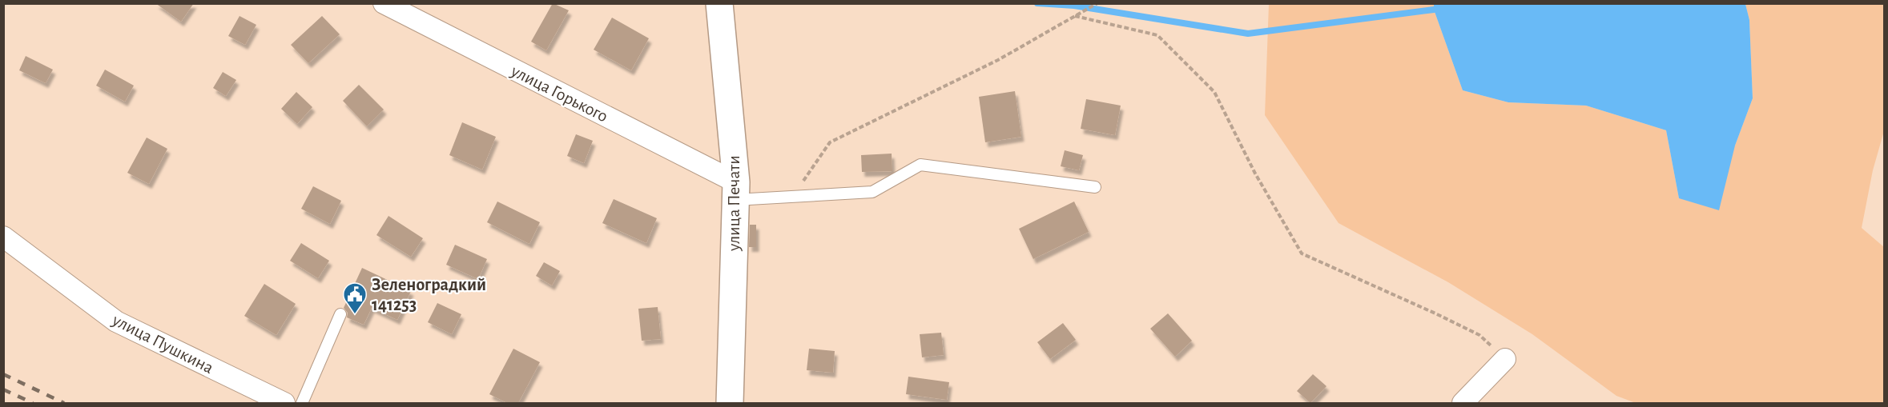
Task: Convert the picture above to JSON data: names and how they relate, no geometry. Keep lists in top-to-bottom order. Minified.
{"streets":{"street":["улица Горького","улица Печати","улица Пушкина"]},"crossings":[["улица Горького","улица Печати"]],"places":{"public building":["Зеленоградкий 141253"]}}
